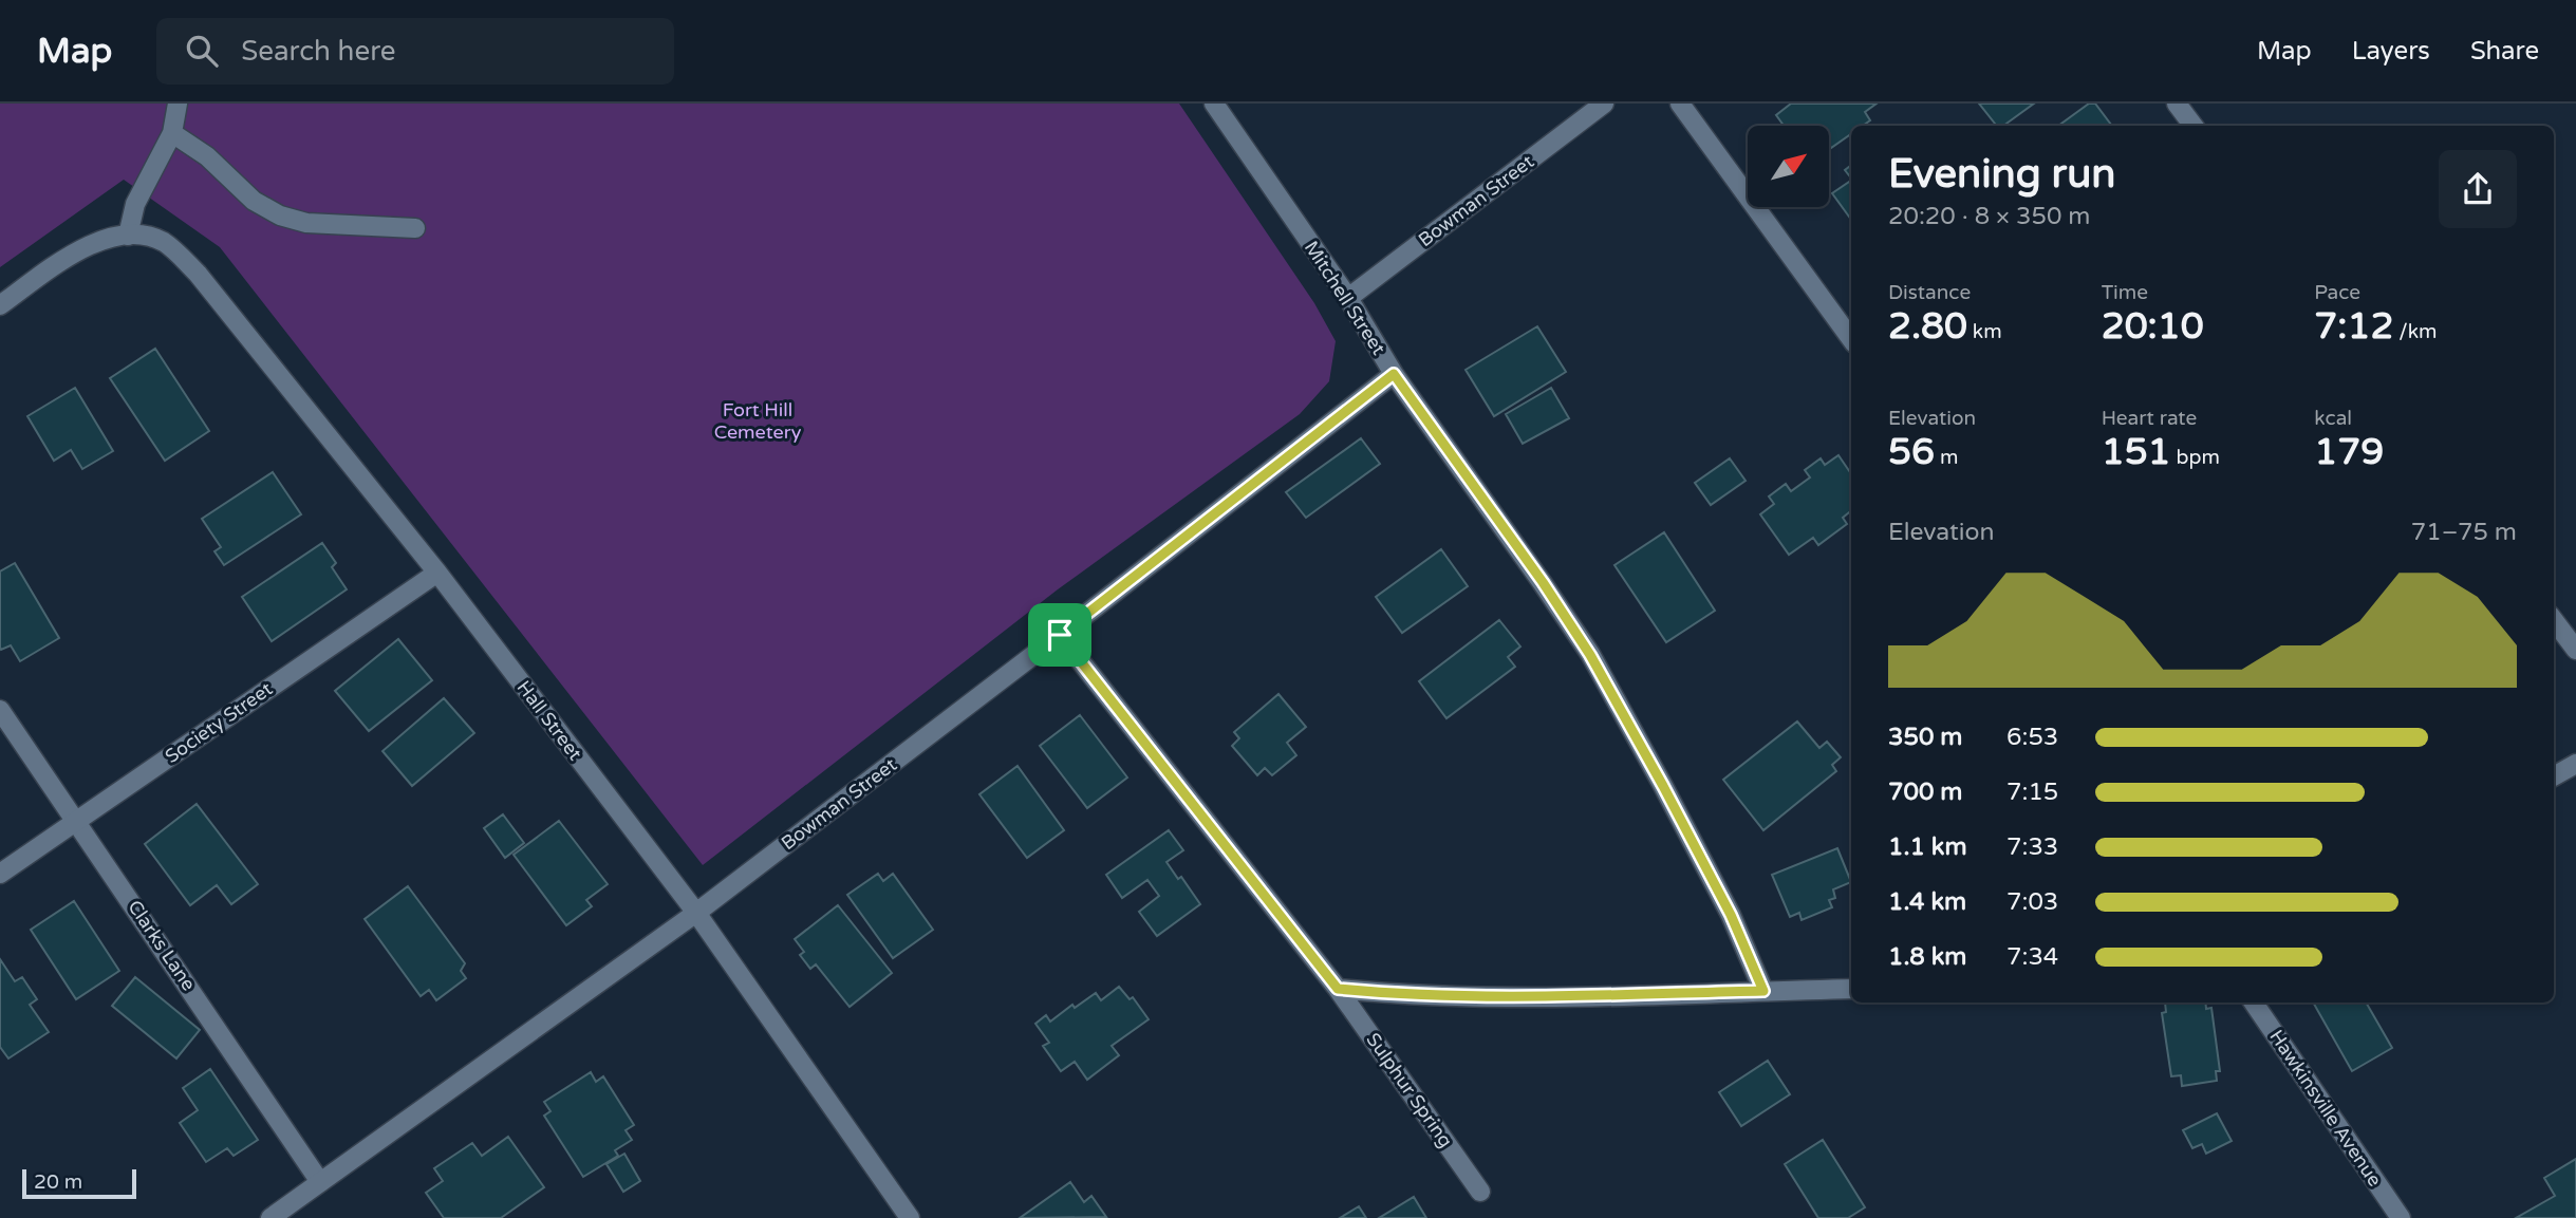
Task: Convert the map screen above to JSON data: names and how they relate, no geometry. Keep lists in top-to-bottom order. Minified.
{"streets":{"street":["Bowman Street","Mitchell Street","Hall Street","Society Street","Clarks Lane","Sulphur Spring","Hawkinsville Avenue"]},"crossings":[["Bowman Street","Mitchell Street"],["Bowman Street","Hall Street"],["Bowman Street","Clarks Lane"],["Bowman Street","Sulphur Spring"],["Hall Street","Society Street"],["Society Street","Clarks Lane"]],"parks":["Fort Hill Cemetery"],"scale_bar":"20 m","north":"top right","page":{"header":"Map","search":"Search here","nav":["Map","Layers","Share"],"heading":["Evening run","20:20 · 8 × 350 m"],"stats":[["Distance","2.80 km"],["Time","20:10"],["Pace","7:12 /km"],["Elevation","56 m"],["Heart rate","151 bpm"],["kcal","179"]],"chart":["Elevation","71–75 m"],"list":[{"name":"350 m","note":"6:53"},{"name":"700 m","note":"7:15"},{"name":"1.1 km","note":"7:33"},{"name":"1.4 km","note":"7:03"},{"name":"1.8 km","note":"7:34"}],"scale":"20 m"}}
